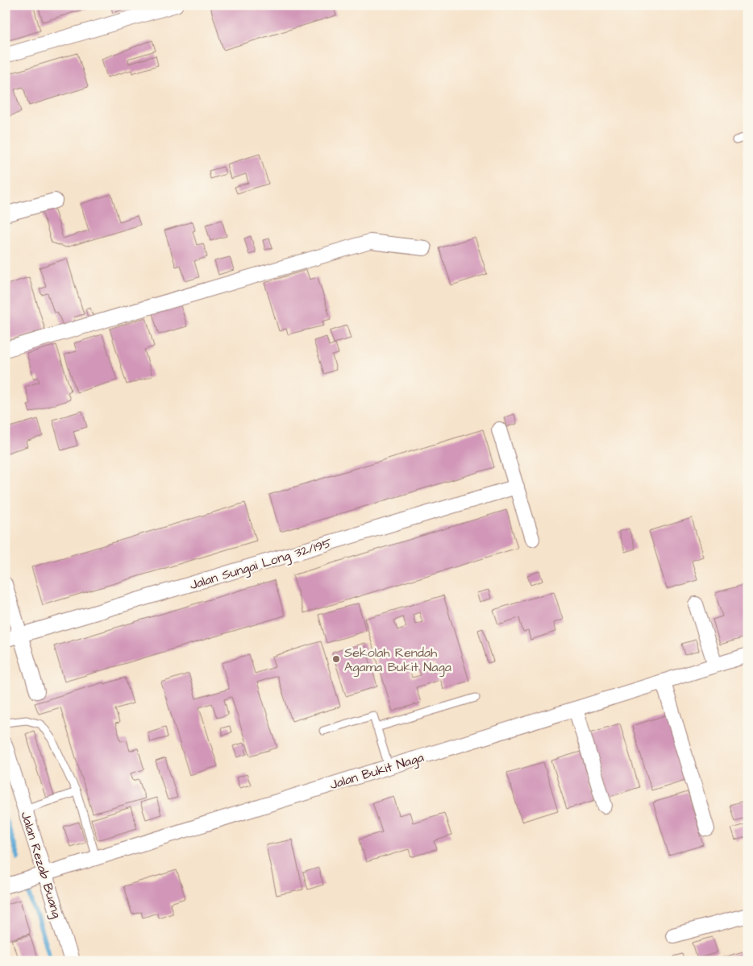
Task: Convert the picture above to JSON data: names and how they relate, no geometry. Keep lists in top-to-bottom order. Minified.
{"streets":{"street":["Jalan Sungai Long 32/195","Jalan Bukit Naga","Jalan Rezab Buang"]},"crossings":[["Jalan Bukit Naga","Jalan Rezab Buang"]],"places":["Sekolah Rendah Agama Bukit Naga"]}
